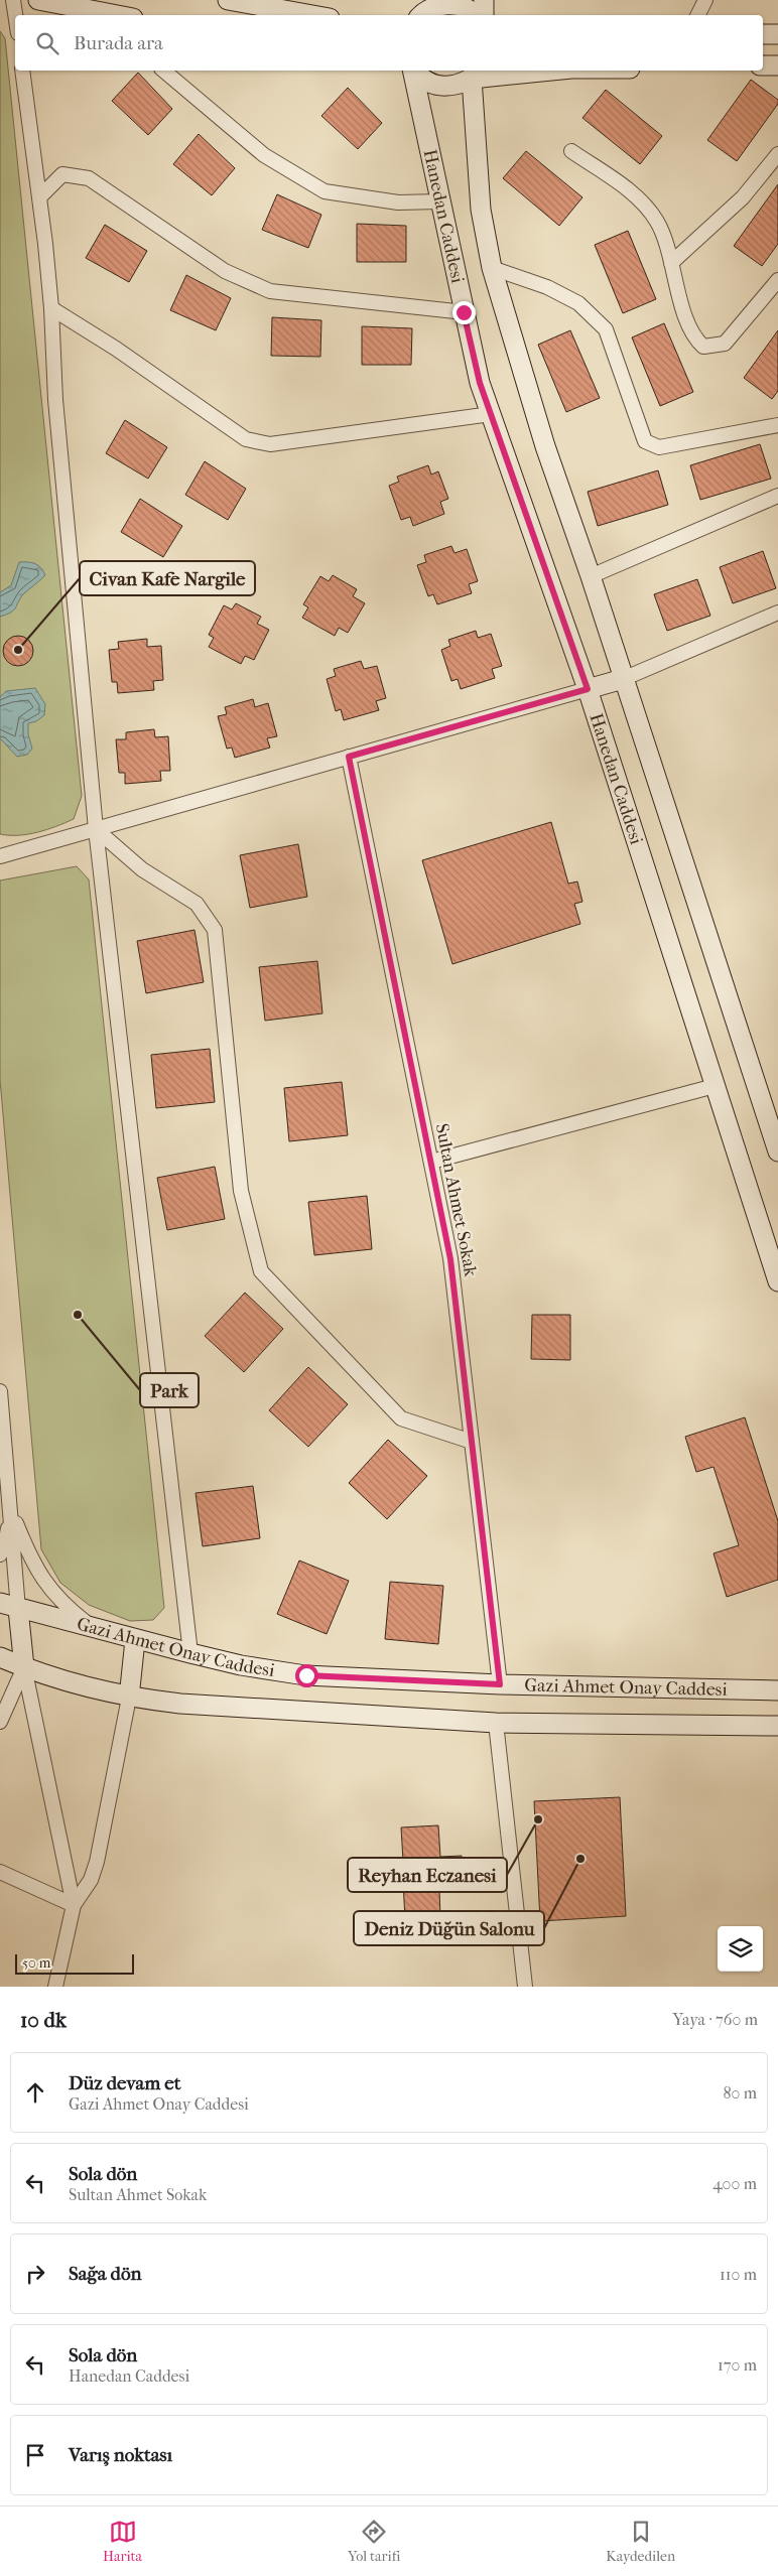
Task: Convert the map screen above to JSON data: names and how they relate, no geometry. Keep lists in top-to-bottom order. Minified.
{"streets":{"street":["Hanedan Caddesi","Sultan Ahmet Sokak","Gazi Ahmet Onay Caddesi"]},"crossings":[["Sultan Ahmet Sokak","Gazi Ahmet Onay Caddesi"]],"places":["Civan Kafe Nargile","Park","Reyhan Eczanesi","Deniz Düğün Salonu"],"scale_bar":"50 m","page":{"search":"Burada ara","scale":"50 m","heading":["10 dk","Yaya · 760 m"],"list":[["Düz devam et","Gazi Ahmet Onay Caddesi","80 m"],["Sola dön","Sultan Ahmet Sokak","400 m"],["Sağa dön","110 m"],["Sola dön","Hanedan Caddesi","170 m"],"Varış noktası"],"nav":["Harita","Yol tarifi","Kaydedilen"]}}
